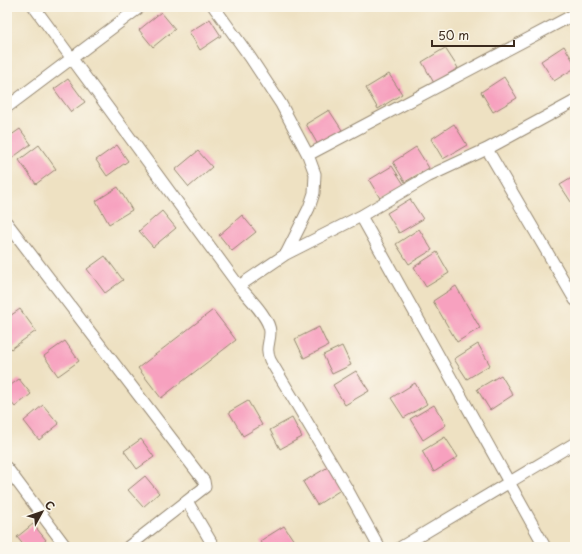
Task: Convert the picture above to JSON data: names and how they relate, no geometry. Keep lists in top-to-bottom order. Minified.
{"scale_bar":"50 m","north":"top right"}
